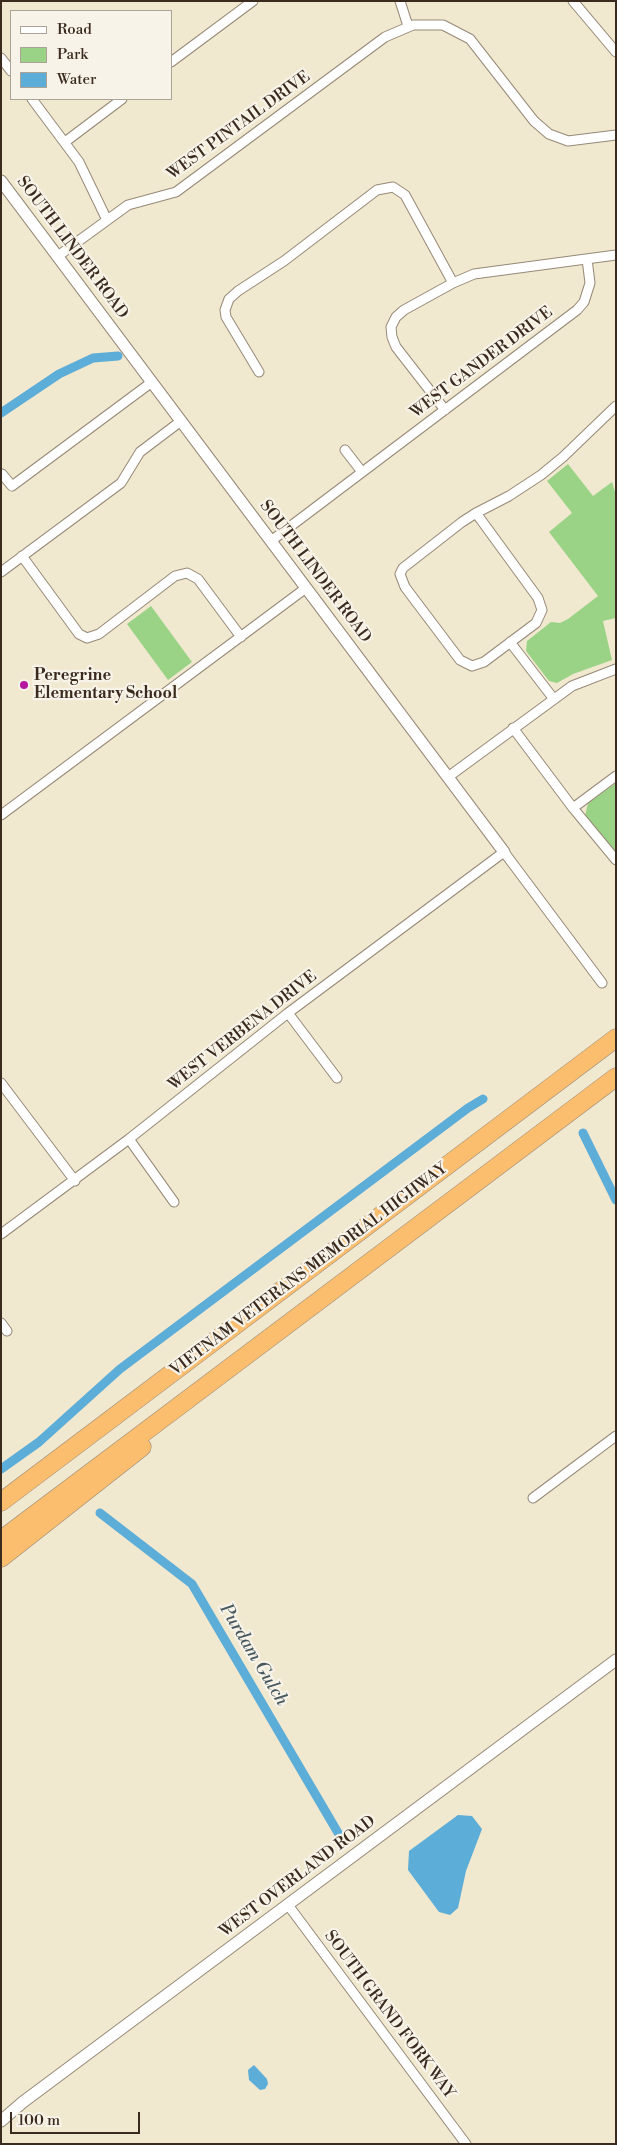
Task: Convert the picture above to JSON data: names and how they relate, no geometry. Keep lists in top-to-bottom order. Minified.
{"streets":{"highway":["VIETNAM VETERANS MEMORIAL HIGHWAY"],"street":["WEST PINTAIL DRIVE","SOUTH LINDER ROAD","WEST GANDER DRIVE","WEST VERBENA DRIVE","WEST OVERLAND ROAD","SOUTH GRAND FORK WAY"]},"crossings":[["WEST PINTAIL DRIVE","SOUTH LINDER ROAD"],["SOUTH LINDER ROAD","WEST GANDER DRIVE"],["SOUTH LINDER ROAD","WEST VERBENA DRIVE"],["WEST OVERLAND ROAD","SOUTH GRAND FORK WAY"]],"water":["Purdam Gulch"],"places":["Peregrine Elementary School"],"legend":["Road","Park","Water"],"scale_bar":"100 m"}
